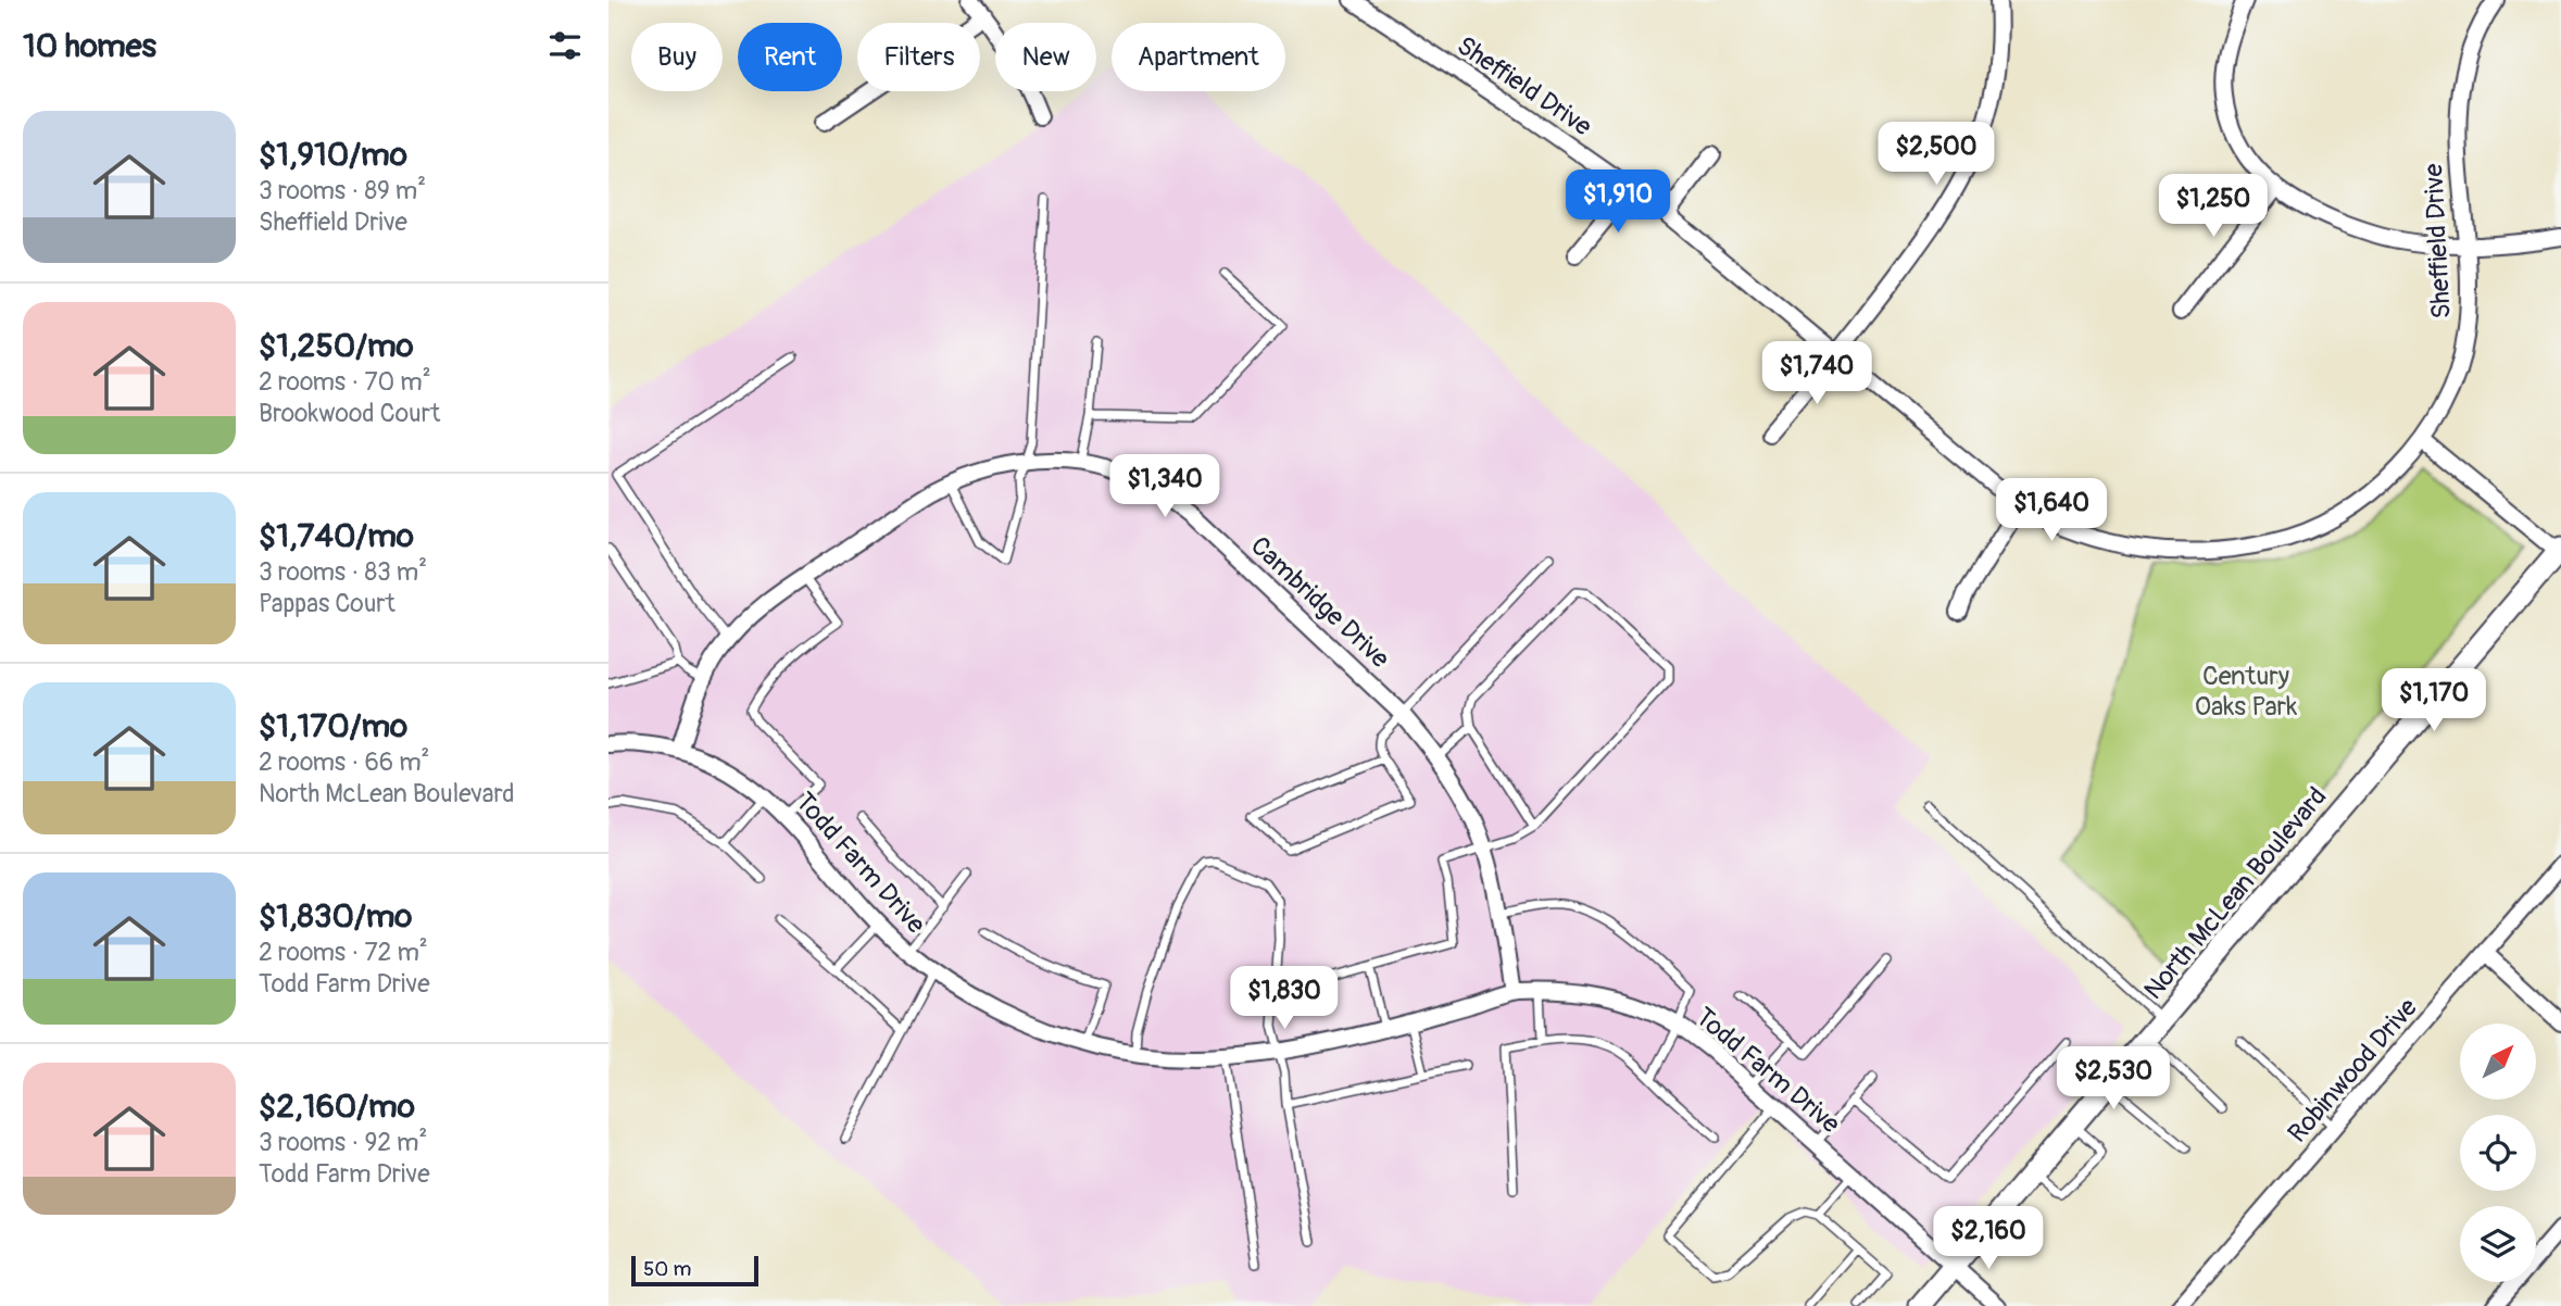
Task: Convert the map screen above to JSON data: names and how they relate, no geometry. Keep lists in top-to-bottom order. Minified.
{"streets":{"main road":["North McLean Boulevard"],"street":["Sheffield Drive","Cambridge Drive","Todd Farm Drive","Robinwood Drive"]},"crossings":[["Cambridge Drive","Todd Farm Drive"],["Todd Farm Drive","North McLean Boulevard"]],"parks":["Century Oaks Park"],"scale_bar":"50 m","north":"top right","page":{"heading":"10 homes","chip":["Buy","Rent","Filters","New","Apartment"],"list":[{"name":"$1,910/mo","note":"3 rooms · 89 m² · Sheffield Drive"},{"name":"$1,250/mo","note":"2 rooms · 70 m² · Brookwood Court"},{"name":"$1,740/mo","note":"3 rooms · 83 m² · Pappas Court"},{"name":"$1,170/mo","note":"2 rooms · 66 m² · North McLean Boulevard"},{"name":"$1,830/mo","note":"2 rooms · 72 m² · Todd Farm Drive"},{"name":"$2,160/mo","note":"3 rooms · 92 m² · Todd Farm Drive"}],"price":["$2,500","$1,910","$1,250","$1,740","$1,340","$1,640","$1,170","$1,830","$2,530","$2,160"],"scale":"50 m"}}
